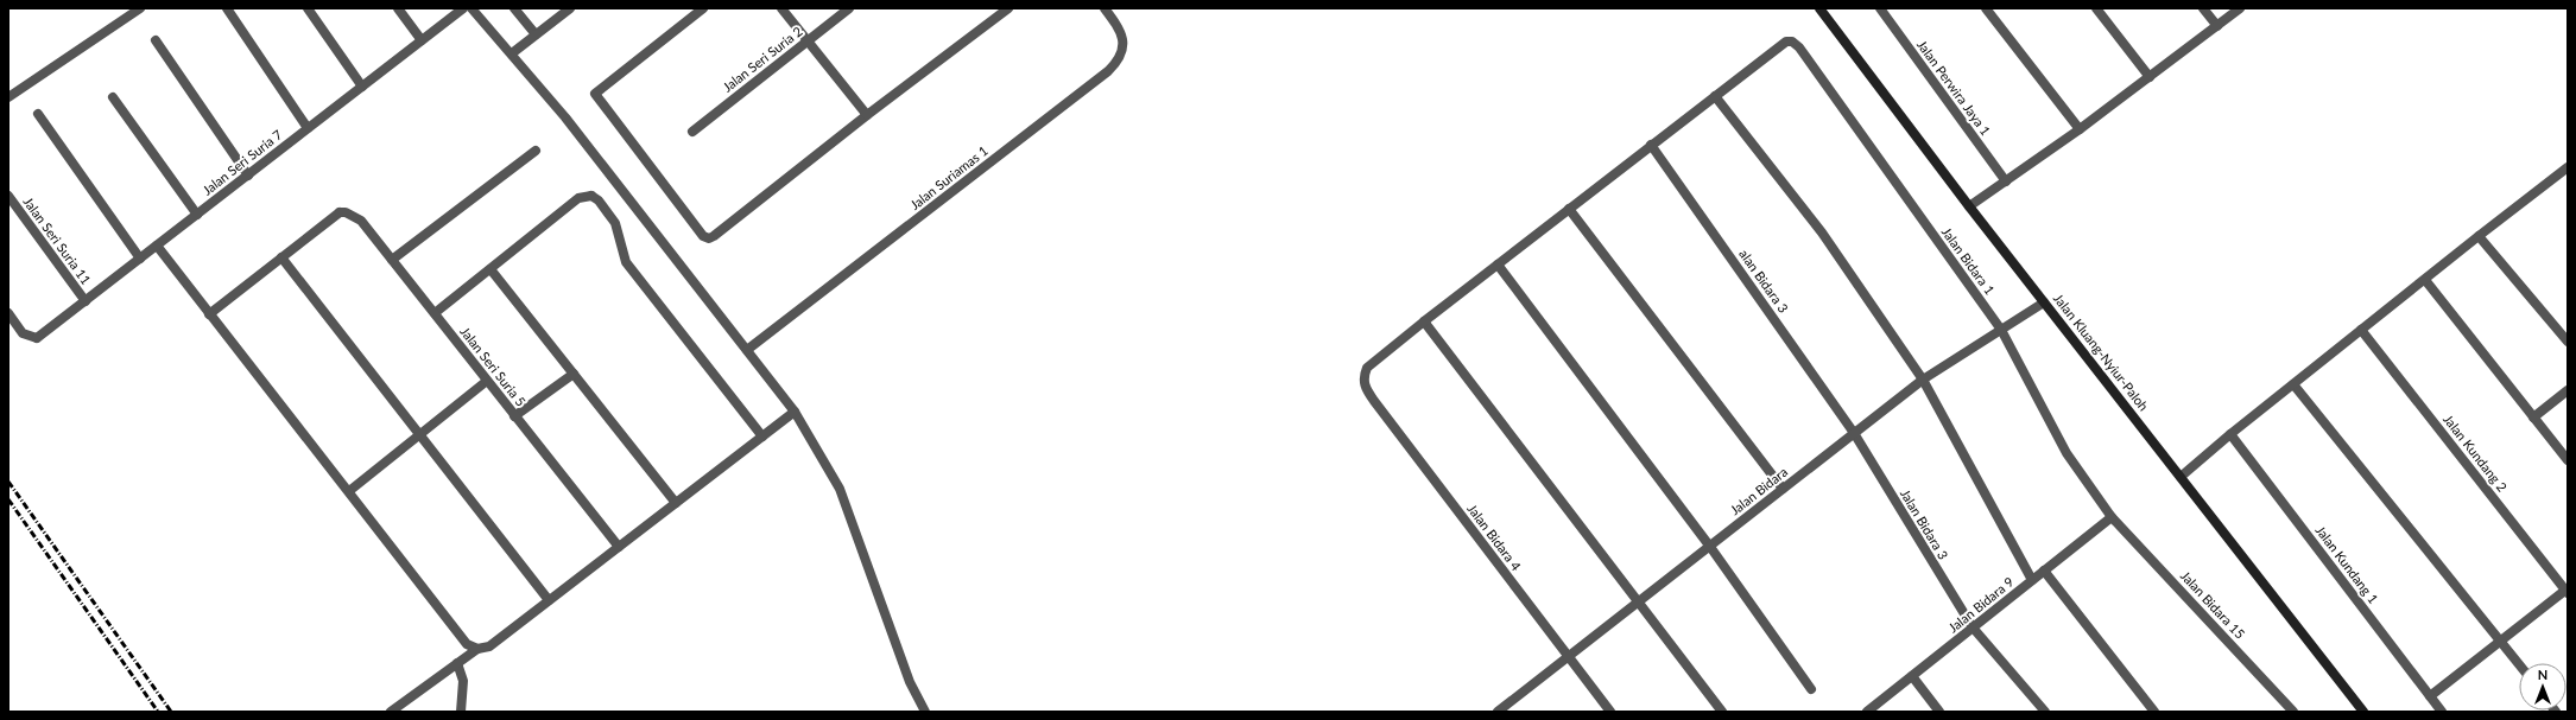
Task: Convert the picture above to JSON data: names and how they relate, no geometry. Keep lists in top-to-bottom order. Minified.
{"streets":{"street":["Jalan Seri Suria 2","Jalan Perwira Jaya 1","Jalan Seri Suria 7","Jalan Suriamas 1","Jalan Seri Suria 11","Jalan Bidara 1","alan Bidara 3","Jalan Kluang-Nyiur-Paloh","Jalan Seri Suria 5","Jalan Kundang 2","Jalan Bidara","Jalan Bidara 3","Jalan Bidara 4","Jalan Kundang 1","Jalan Bidara 9","Jalan Bidara 15"]},"crossings":[["Jalan Seri Suria 7","Jalan Seri Suria 11"],["Jalan Bidara 1","Jalan Bidara"],["Jalan Bidara 1","Jalan Bidara 9"],["Jalan Bidara 1","Jalan Bidara 15"],["alan Bidara 3","Jalan Bidara"],["alan Bidara 3","Jalan Bidara 3"],["Jalan Kluang-Nyiur-Paloh","Jalan Bidara"],["Jalan Bidara","Jalan Bidara 3"],["Jalan Bidara","Jalan Bidara 4"],["Jalan Bidara 3","Jalan Bidara 9"],["Jalan Bidara 9","Jalan Bidara 15"]],"north":"top"}
